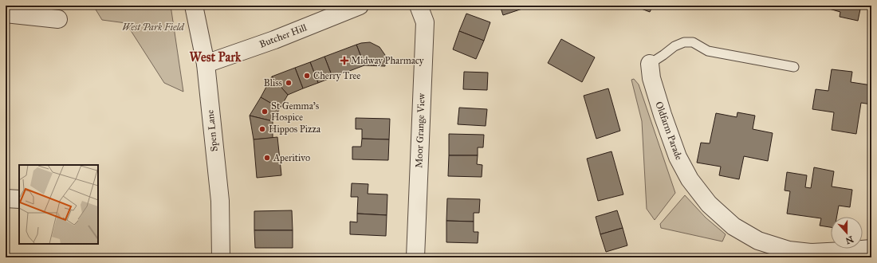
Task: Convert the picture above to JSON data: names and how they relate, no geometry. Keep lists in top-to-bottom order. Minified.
{"streets":{"street":["Butcher Hill","Spen Lane","Moor Grange View","Oldfarm Parade"]},"crossings":[["Butcher Hill","Spen Lane"]],"districts":["West Park"],"parks":["West Park Field"],"places":{"health":["Midway Pharmacy"],"other":["Cherry Tree","Bliss","St Gemma's Hospice","Hippos Pizza","Aperitivo"]},"north":"bottom"}
